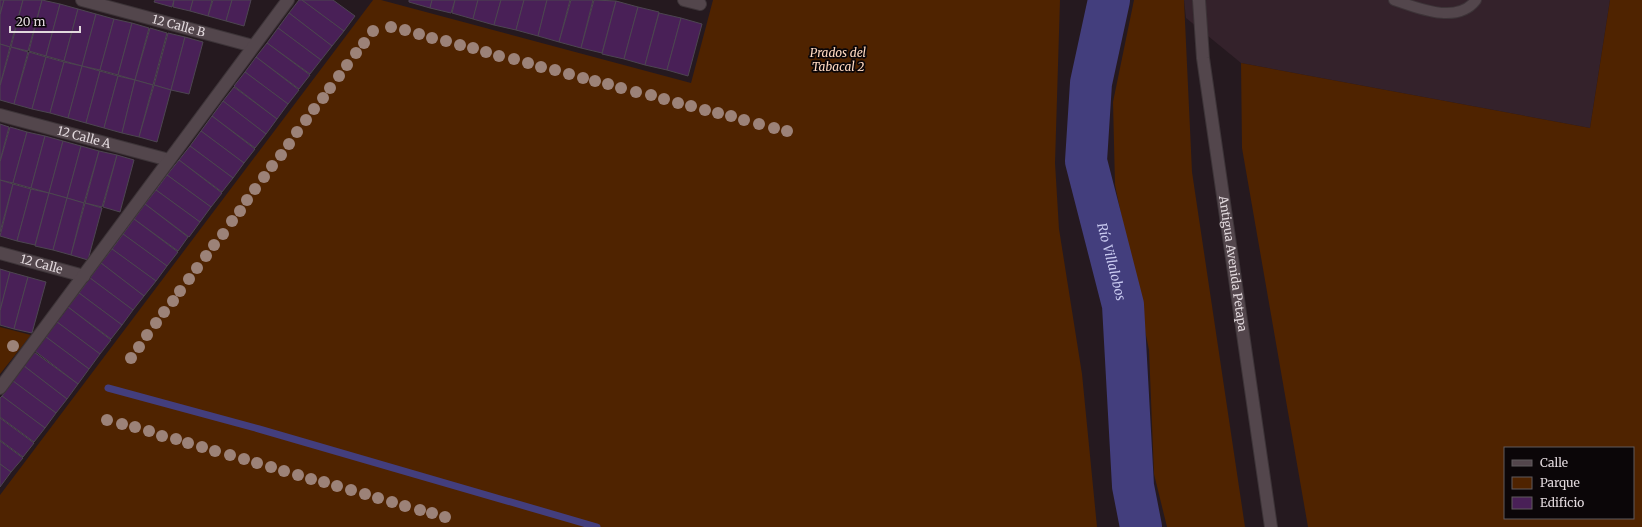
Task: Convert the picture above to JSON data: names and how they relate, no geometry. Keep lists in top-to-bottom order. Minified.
{"streets":{"street":["12 Calle B","12 Calle A","12 Calle","Antigua Avenida Petapa"]},"water":["Río Villalobos"],"parks":["Prados del Tabacal 2"],"legend":["Calle","Parque","Edificio"],"scale_bar":"20 m"}
